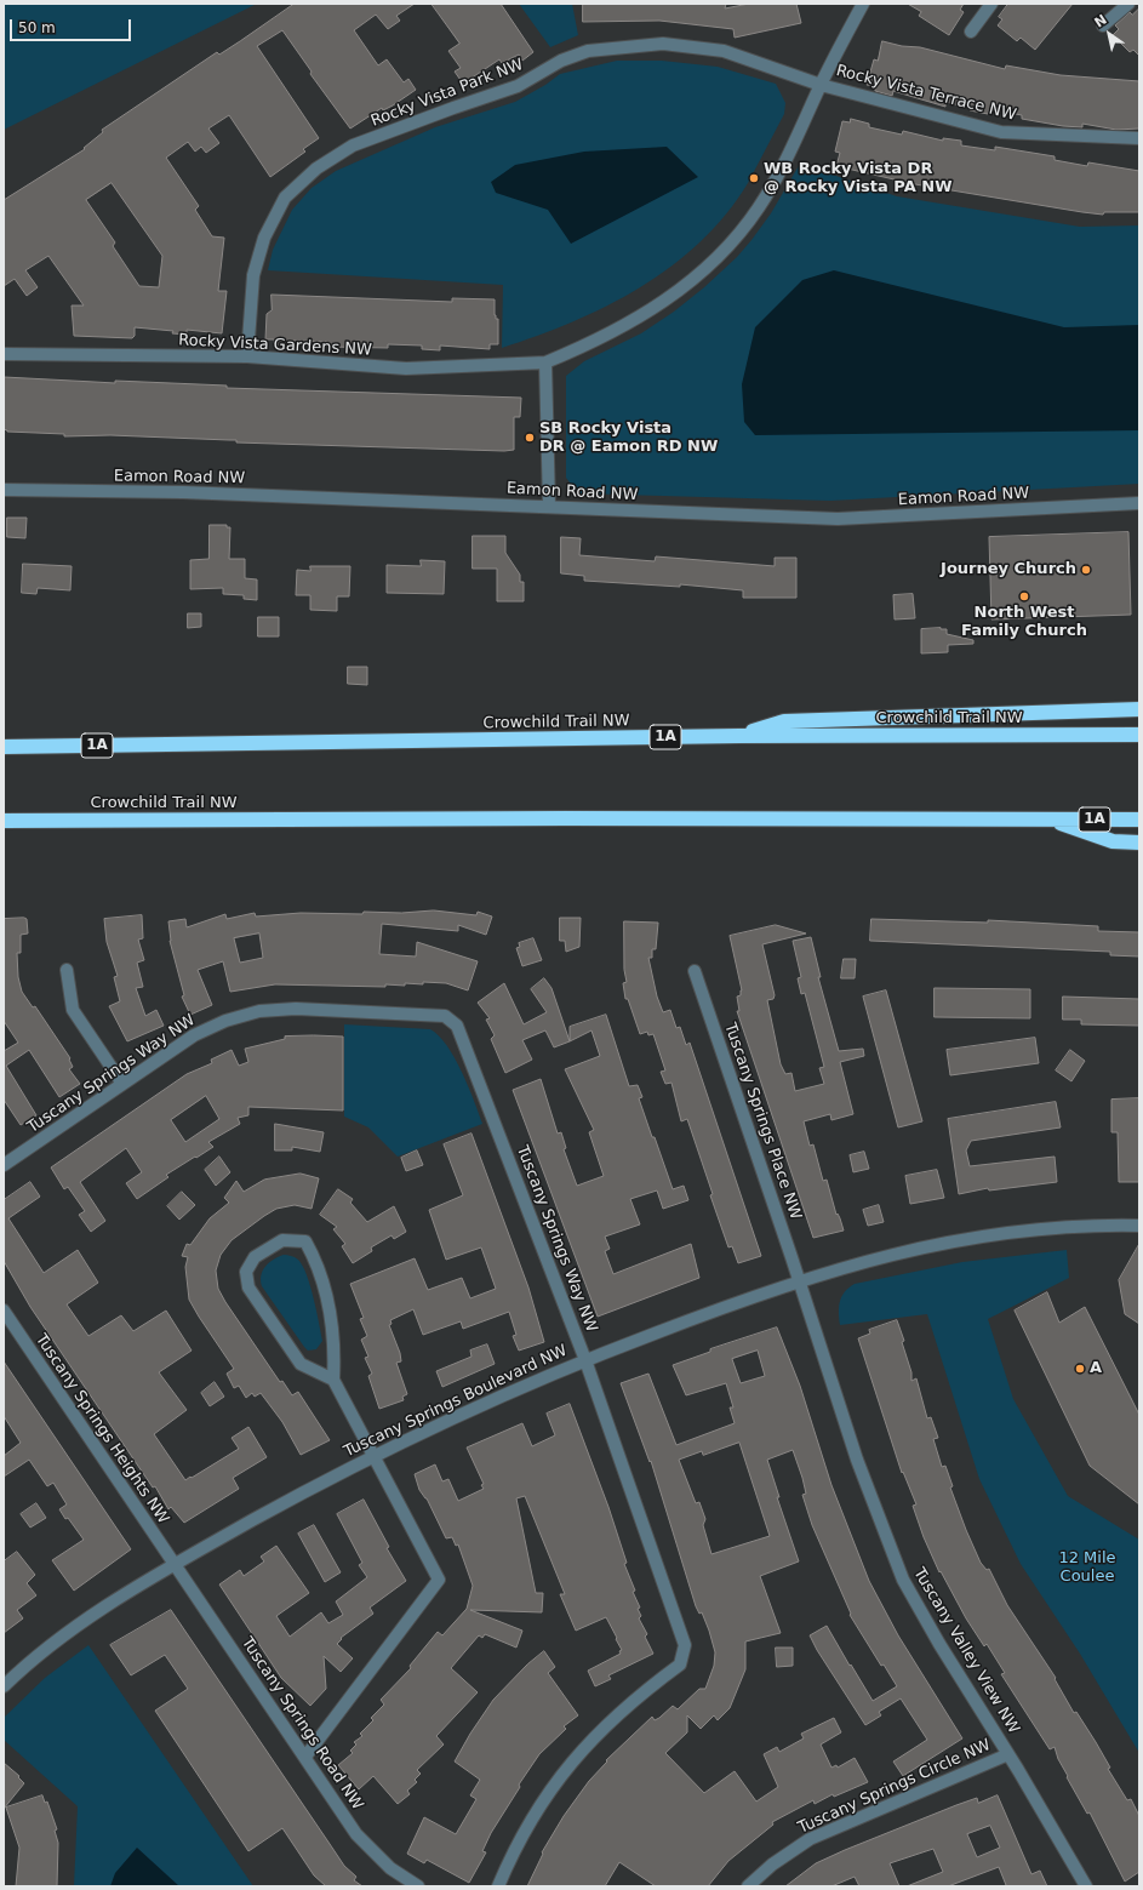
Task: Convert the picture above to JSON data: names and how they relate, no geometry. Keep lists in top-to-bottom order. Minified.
{"streets":{"highway":["Crowchild Trail NW","1A"],"street":["Rocky Vista Park NW","Rocky Vista Terrace NW","Rocky Vista Gardens NW","Eamon Road NW","Tuscany Springs Way NW","Tuscany Springs Place NW","Tuscany Springs Boulevard NW","Tuscany Springs Heights NW","Tuscany Valley View NW","Tuscany Springs Road NW","Tuscany Springs Circle NW"]},"crossings":[["Rocky Vista Park NW","Rocky Vista Terrace NW"],["Rocky Vista Park NW","Rocky Vista Gardens NW"],["Rocky Vista Terrace NW","Rocky Vista Gardens NW"],["Tuscany Springs Way NW","Tuscany Springs Boulevard NW"],["Tuscany Springs Place NW","Tuscany Springs Boulevard NW"],["Tuscany Springs Place NW","Tuscany Valley View NW"],["Tuscany Springs Boulevard NW","Tuscany Springs Heights NW"],["Tuscany Springs Boulevard NW","Tuscany Valley View NW"],["Tuscany Springs Boulevard NW","Tuscany Springs Road NW"],["Tuscany Springs Heights NW","Tuscany Springs Road NW"],["Tuscany Valley View NW","Tuscany Springs Circle NW"]],"parks":["12 Mile Coulee"],"places":["WB Rocky Vista DR @ Rocky Vista PA NW","SB Rocky Vista DR @ Eamon RD NW","Journey Church","North West Family Church","A"],"scale_bar":"50 m","north":"top left"}
